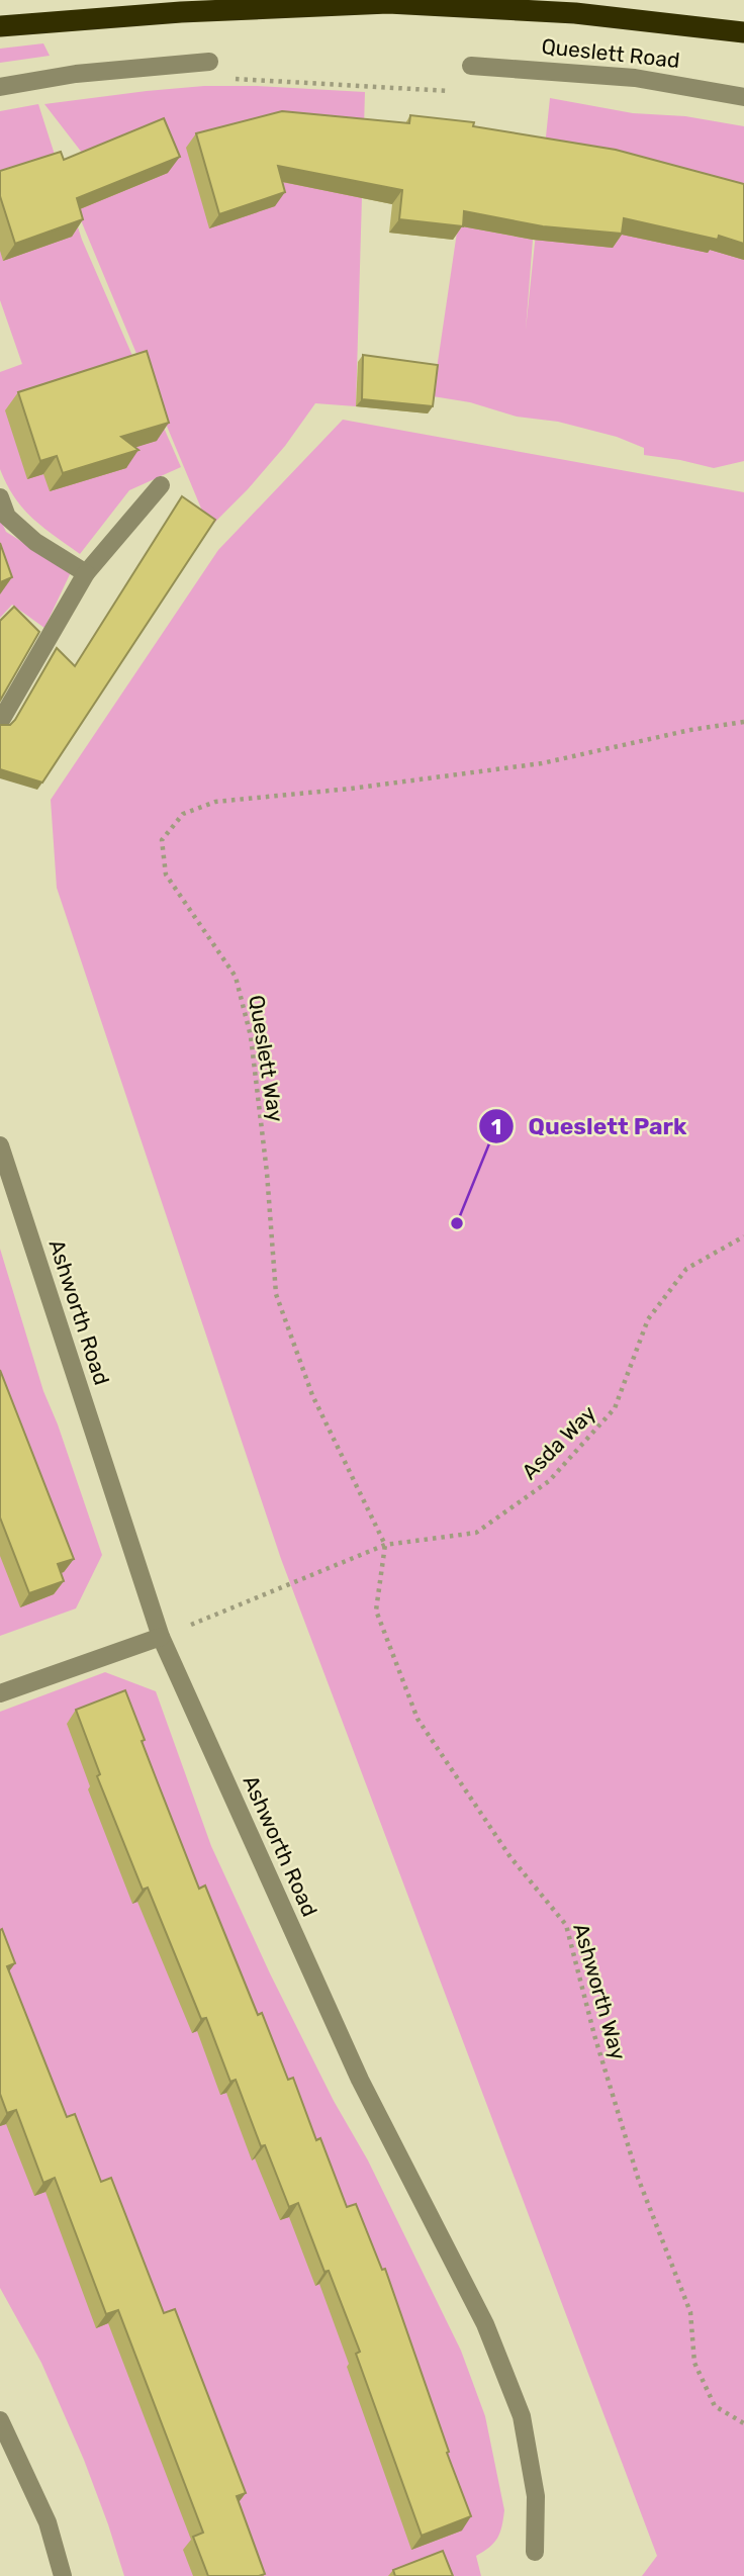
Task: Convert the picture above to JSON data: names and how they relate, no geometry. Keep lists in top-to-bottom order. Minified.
{"streets":{"highway":["Queslett Road"],"street":["Ashworth Road"],"path":["Queslett Way","Asda Way","Ashworth Way"]},"crossings":[["Queslett Way","Asda Way"],["Queslett Way","Ashworth Way"],["Ashworth Road","Asda Way"],["Asda Way","Ashworth Way"]],"places":["Queslett Park"]}
